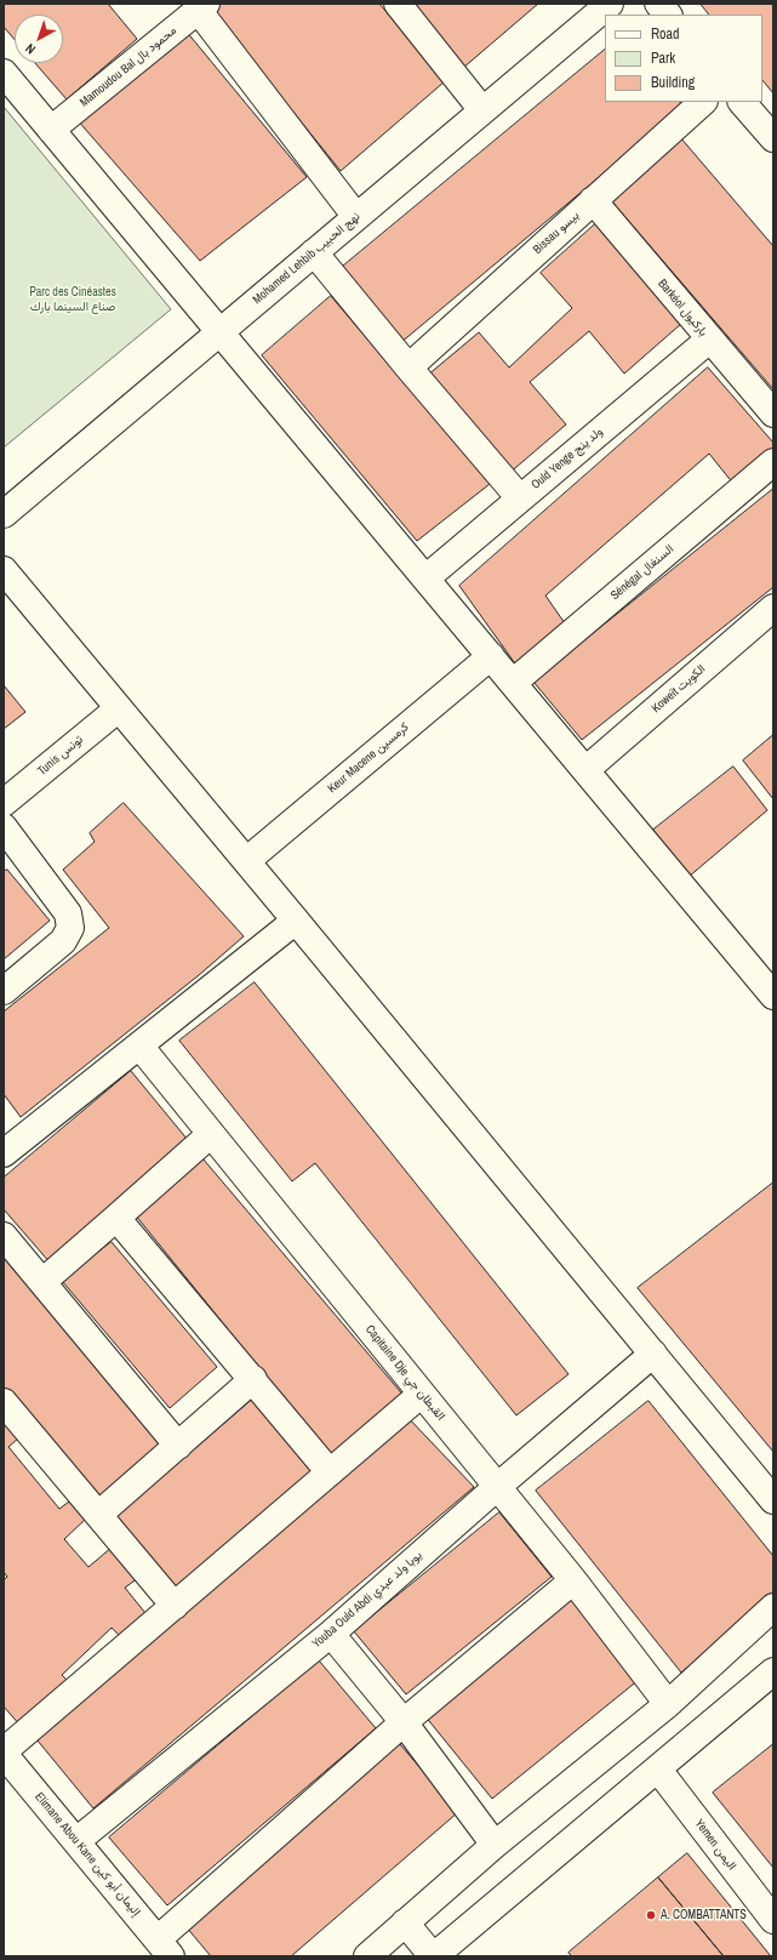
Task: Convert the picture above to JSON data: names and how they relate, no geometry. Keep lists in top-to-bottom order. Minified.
{"streets":{"street":["Mamoudou Bal محمود بال","Bissau بيسو","Mohamed Lehbib نهج الحبيب","Barkéol باركيول","Ould Yenge ولد ينج","Sénégal السنغال","Koweït الكويت","Tunis تونس","Keur Macene كرمسين","Capitaine Dje القبطان جي","Youba Ould Abdi يوبا ولد عبدي","Yemen اليمن","Elimane Abou Kane إليمان أبو كين"]},"crossings":[["Bissau بيسو","Barkéol باركيول"],["Barkéol باركيول","Ould Yenge ولد ينج"],["Capitaine Dje القبطان جي","Youba Ould Abdi يوبا ولد عبدي"],["Youba Ould Abdi يوبا ولد عبدي","Elimane Abou Kane إليمان أبو كين"]],"parks":["Parc des Cinéastes صناع السينما بارك"],"places":["A. COMBATTANTS"],"legend":["Road","Park","Building"],"north":"bottom left"}
